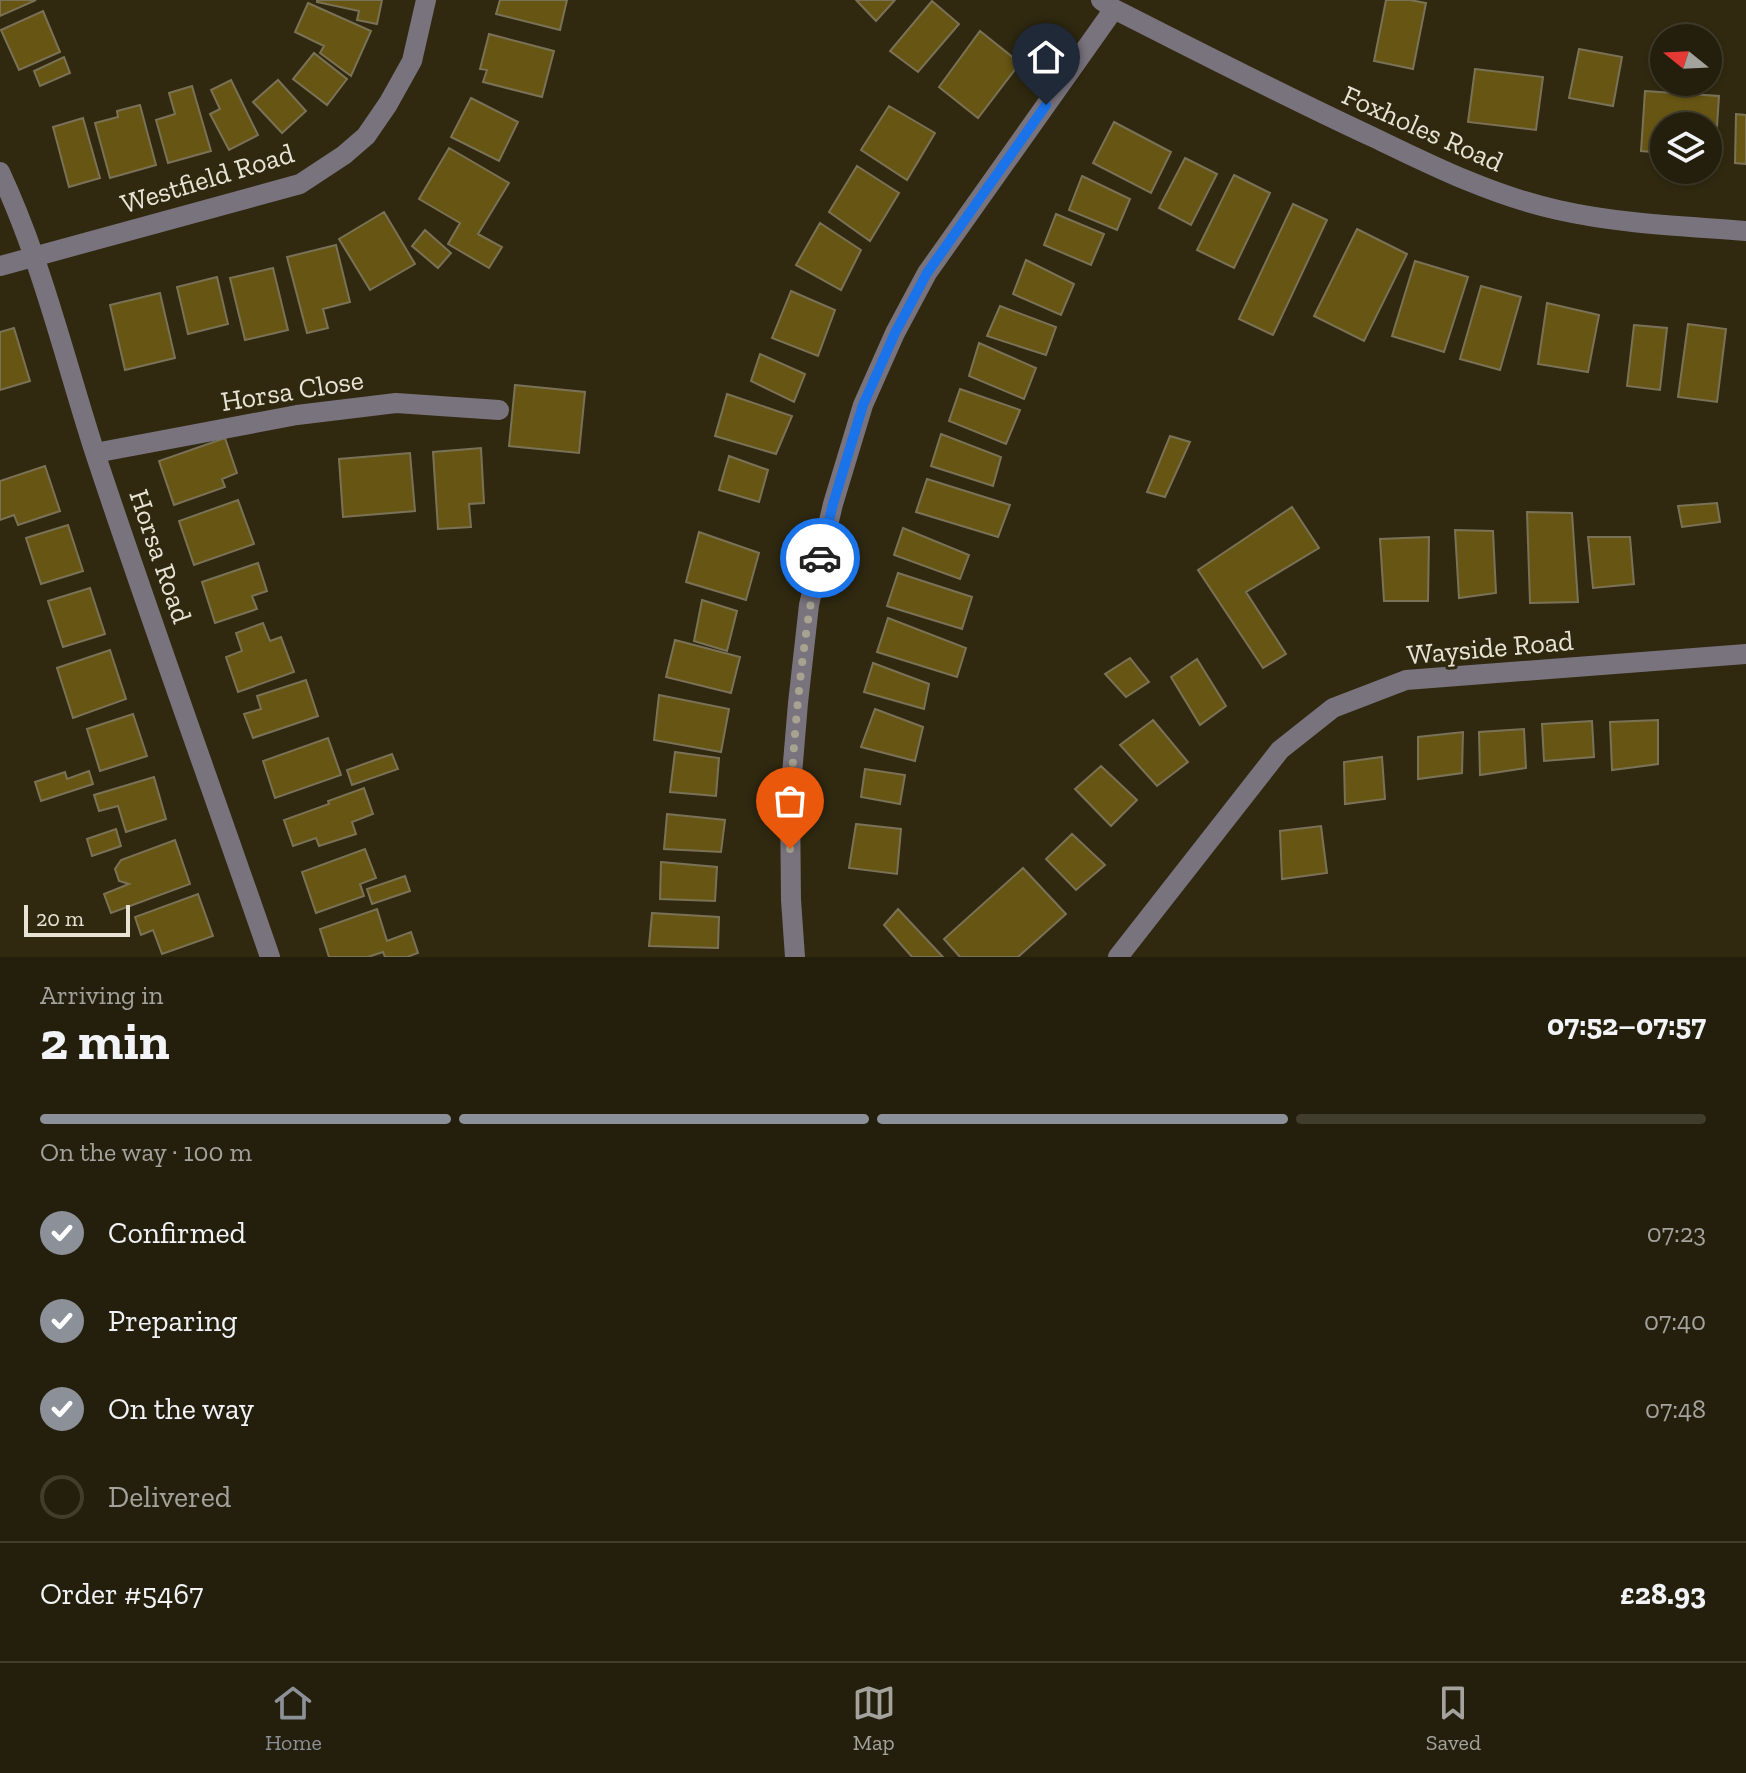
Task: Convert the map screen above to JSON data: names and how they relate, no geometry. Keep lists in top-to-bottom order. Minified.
{"streets":{"street":["Foxholes Road","Westfield Road","Horsa Close","Horsa Road","Wayside Road"]},"crossings":[["Westfield Road","Horsa Road"],["Horsa Close","Horsa Road"]],"scale_bar":"20 m","north":"left","page":{"scale":"20 m","heading":["2 min","Arriving in","07:52–07:57"],"panel":["Order #5467","£28.93"],"bar":"On the way · 100 m","list":[["Confirmed","07:23"],["Preparing","07:40"],["On the way","07:48"],"Delivered"],"tabs":["Home","Map","Saved"]}}
